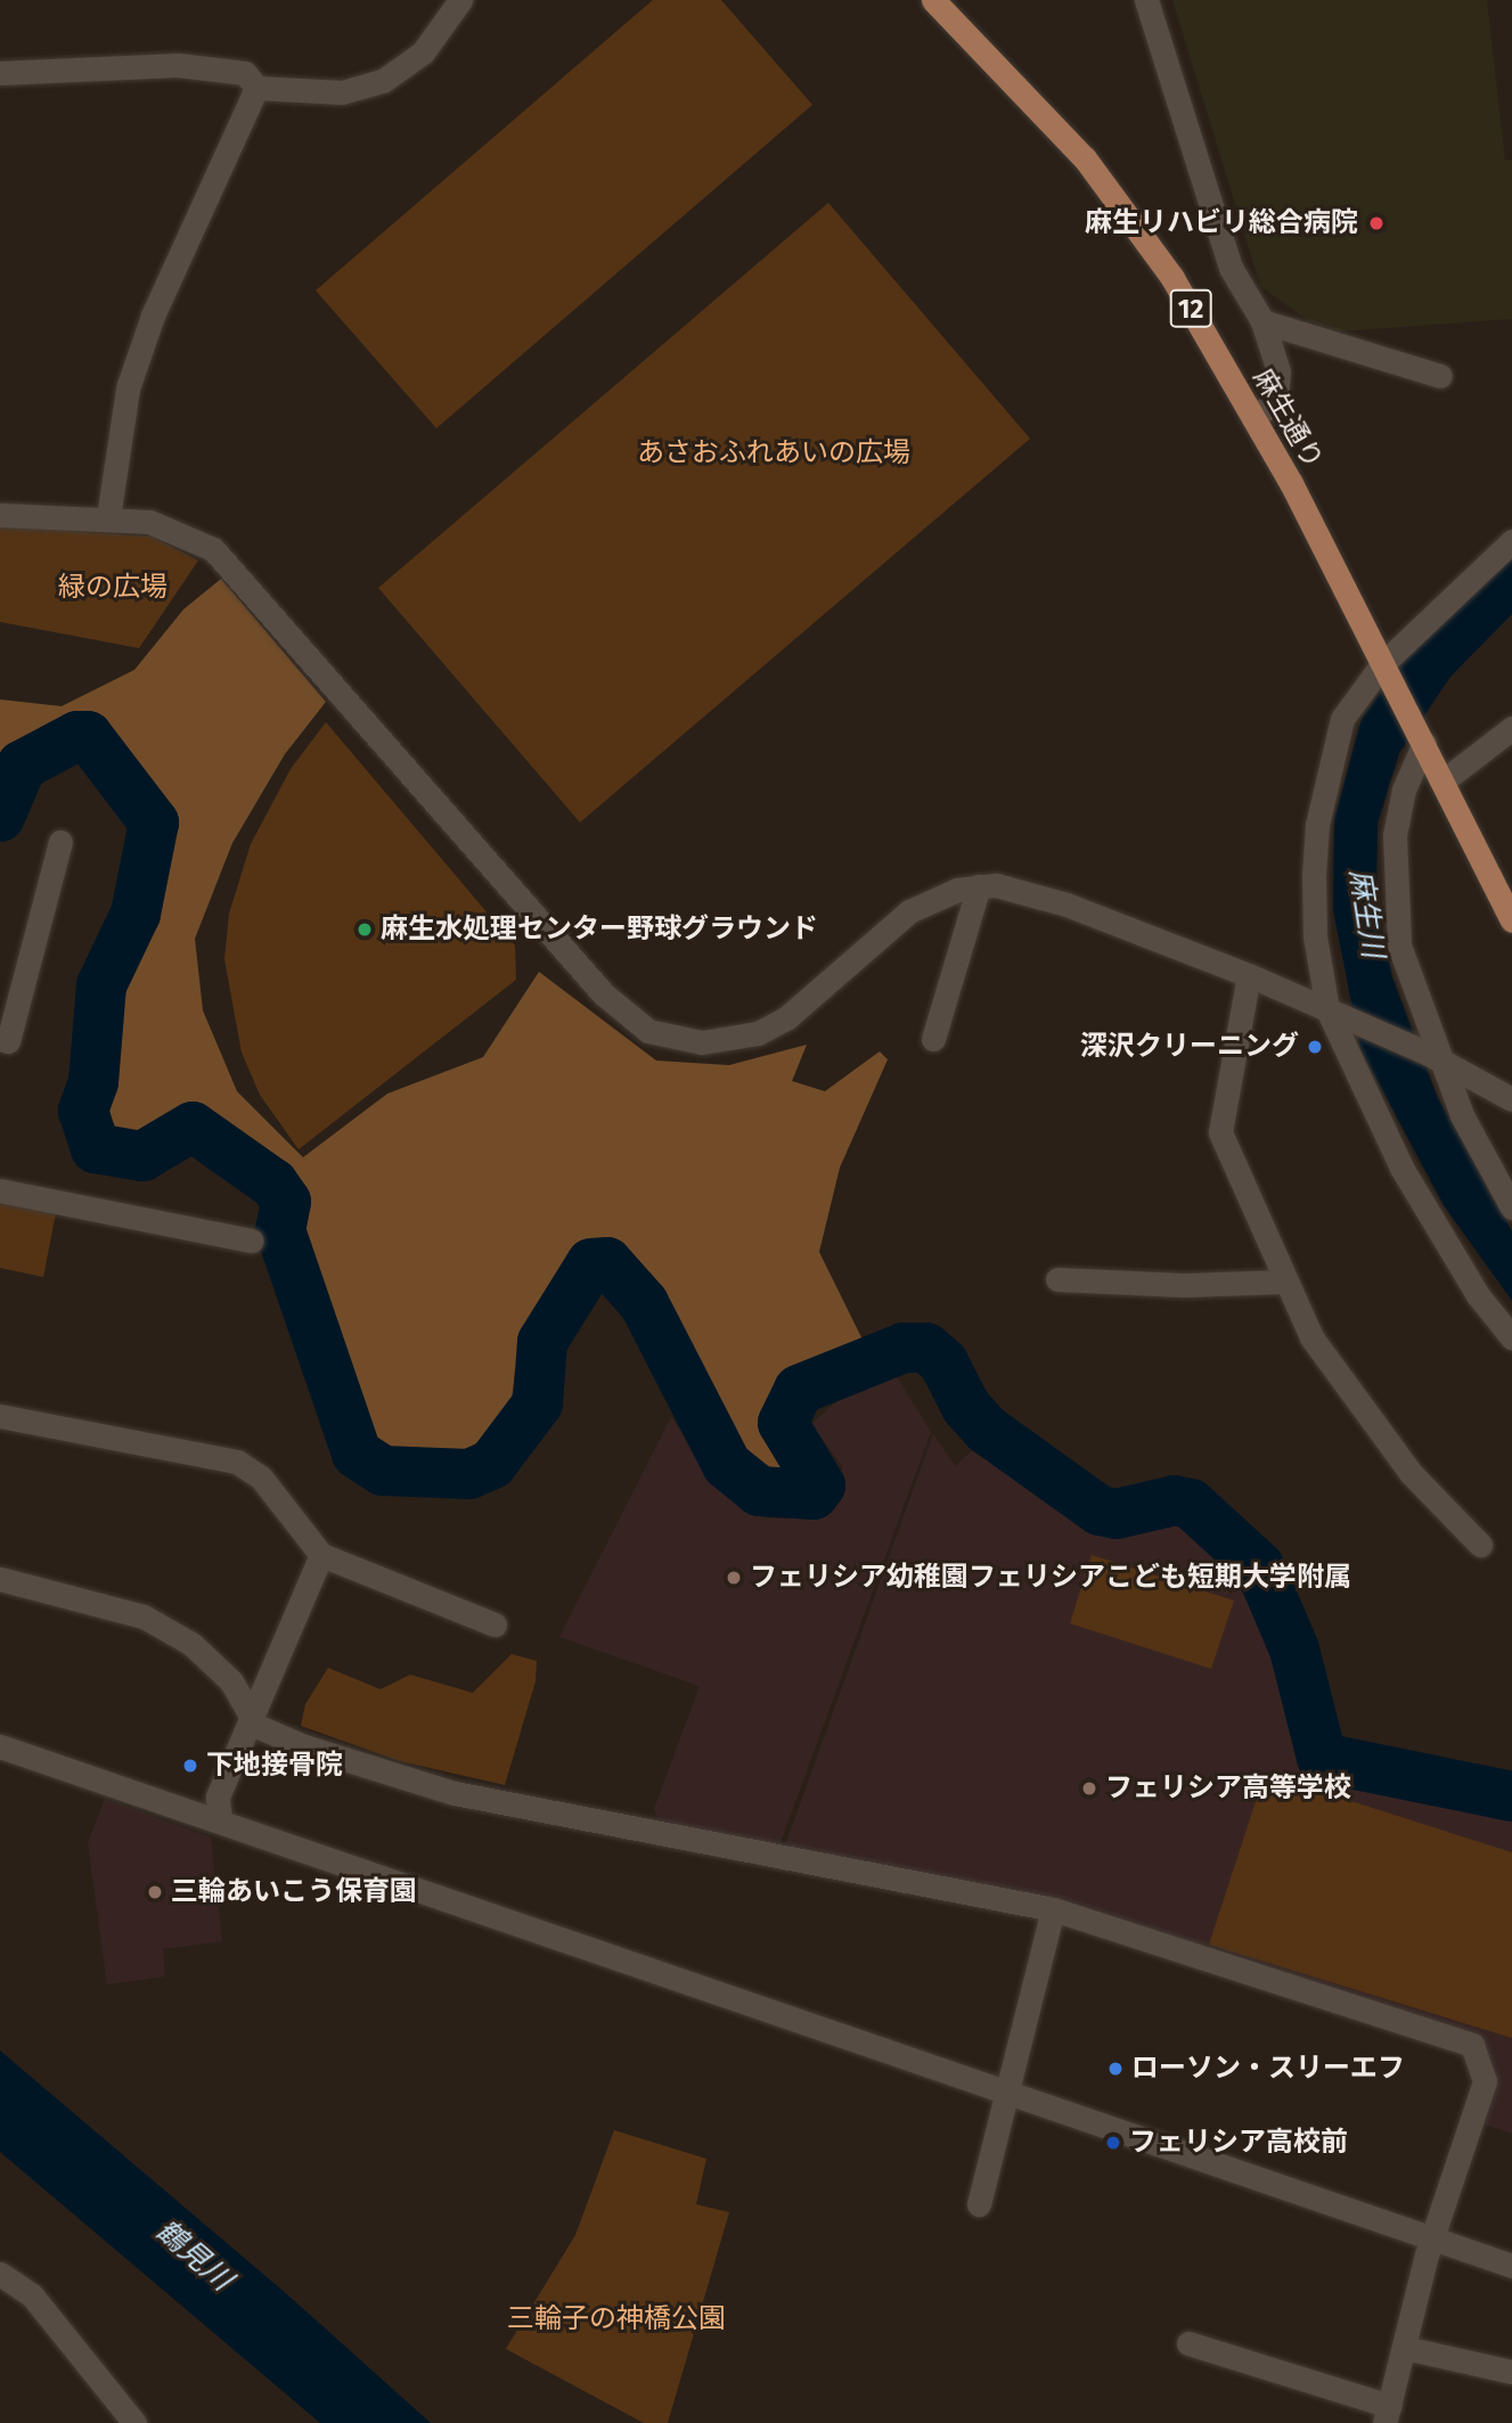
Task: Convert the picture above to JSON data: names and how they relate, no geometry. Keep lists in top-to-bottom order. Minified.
{"streets":{"main road":["12","麻生通り"]},"water":["麻生川","鶴見川"],"parks":["あさおふれあいの広場","緑の広場","三輪子の神橋公園"],"places":["麻生リハビリ総合病院","麻生水処理センター野球グラウンド","深沢クリーニング","フェリシア幼稚園フェリシアこども短期大学附属","下地接骨院","フェリシア高等学校","三輪あいこう保育園","ローソン・スリーエフ","フェリシア高校前"]}
